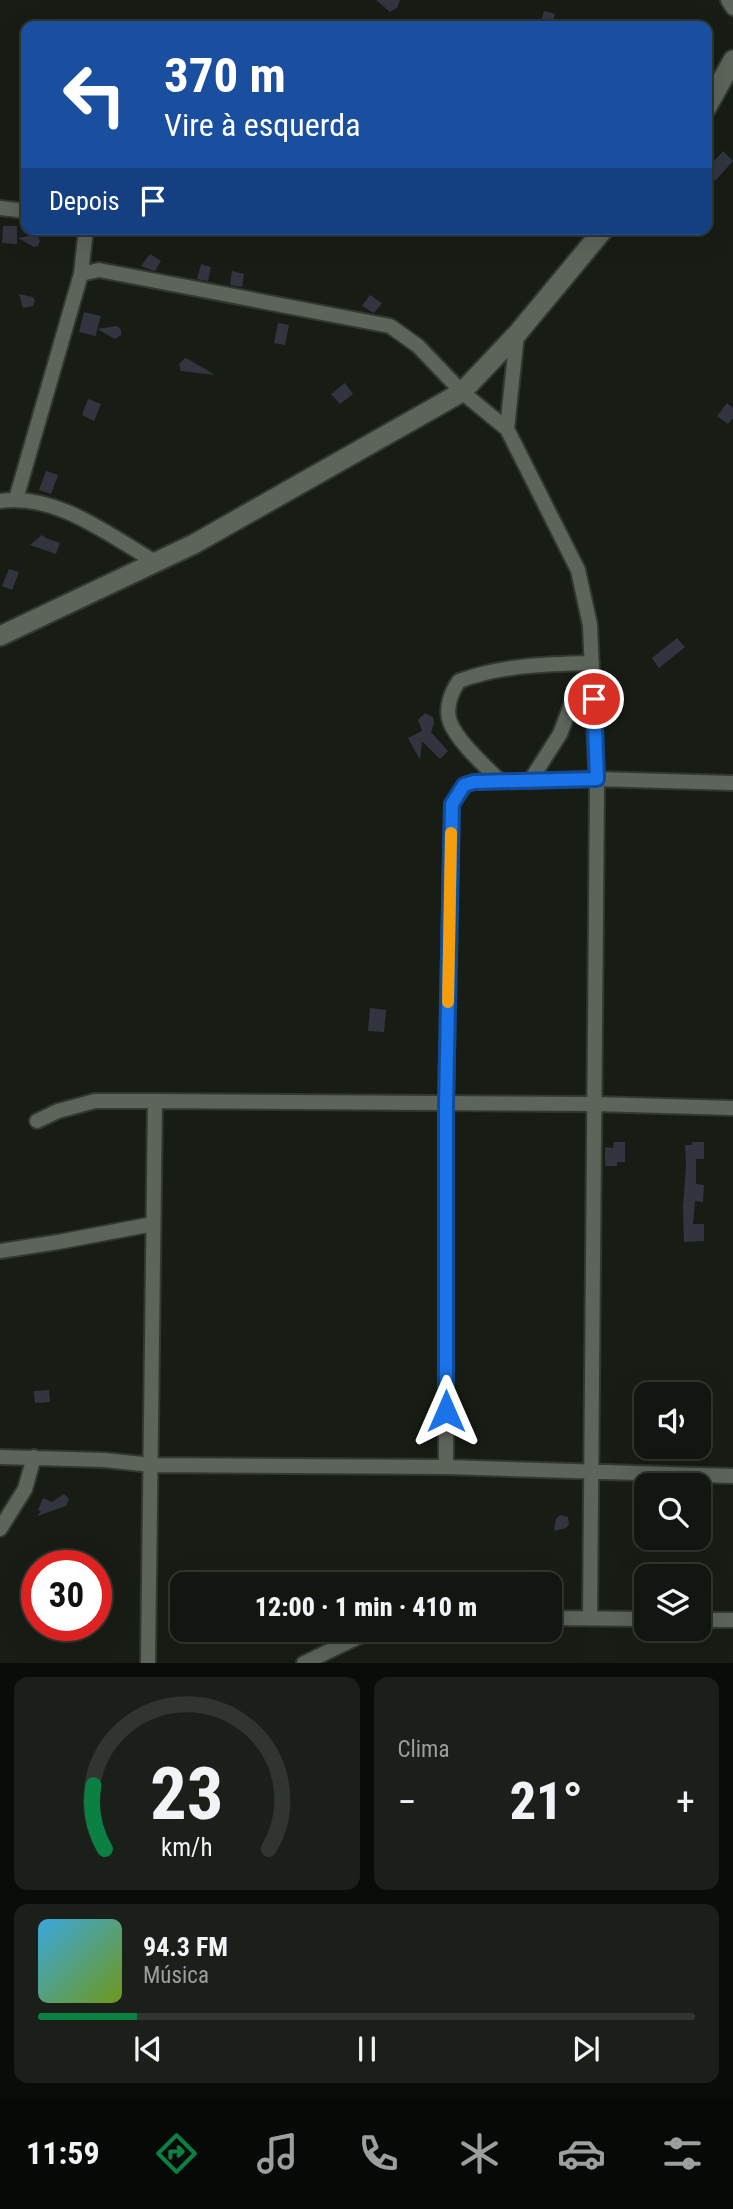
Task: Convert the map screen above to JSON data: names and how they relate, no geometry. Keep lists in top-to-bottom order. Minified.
{"page":{"turn":["370 m","Vire à esquerda"],"then":"Depois","limit":"30","trip":"12:00 · 1 min · 410 m","tile":"Clima","heat":["−","21°","+"],"song":["94.3 FM","Música"],"tabs":"11:59","gauge":["23","km/h"]}}
